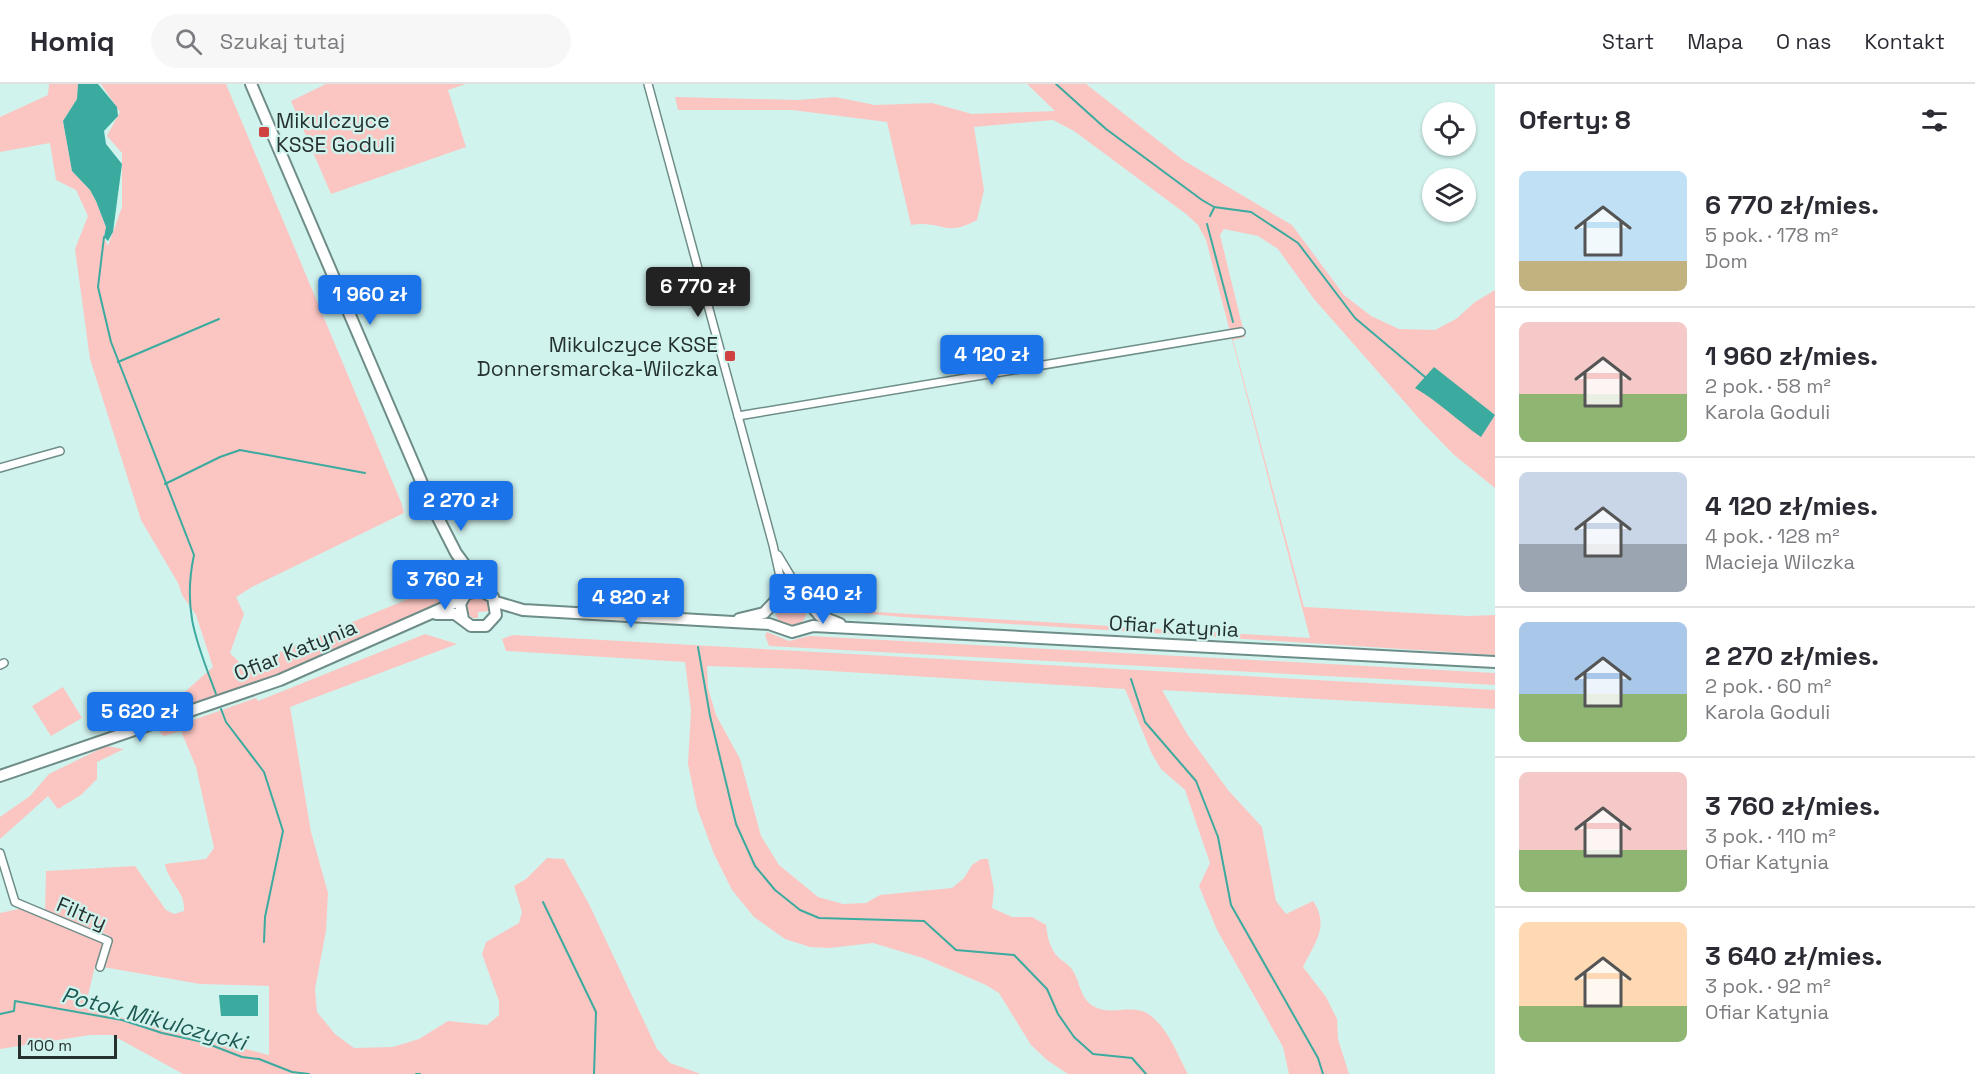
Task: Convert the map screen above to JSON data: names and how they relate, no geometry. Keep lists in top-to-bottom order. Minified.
{"streets":{"street":["Ofiar Katynia","Filtry"]},"water":["Potok Mikulczycki"],"places":{"transit":["Mikulczyce KSSE Goduli","Mikulczyce KSSE Donnersmarcka-Wilczka"]},"scale_bar":"100 m","page":{"header":"Homiq","search":"Szukaj tutaj","nav":["Start","Mapa","O nas","Kontakt"],"heading":"Oferty: 8","list":[{"name":"6 770 zł/mies.","note":"5 pok. · 178 m² · Dom"},{"name":"1 960 zł/mies.","note":"2 pok. · 58 m² · Karola Goduli"},{"name":"4 120 zł/mies.","note":"4 pok. · 128 m² · Macieja Wilczka"},{"name":"2 270 zł/mies.","note":"2 pok. · 60 m² · Karola Goduli"},{"name":"3 760 zł/mies.","note":"3 pok. · 110 m² · Ofiar Katynia"},{"name":"3 640 zł/mies.","note":"3 pok. · 92 m² · Ofiar Katynia"}],"price":["6 770 zł","1 960 zł","4 120 zł","2 270 zł","3 760 zł","3 640 zł","4 820 zł","5 620 zł"],"scale":"100 m"}}
